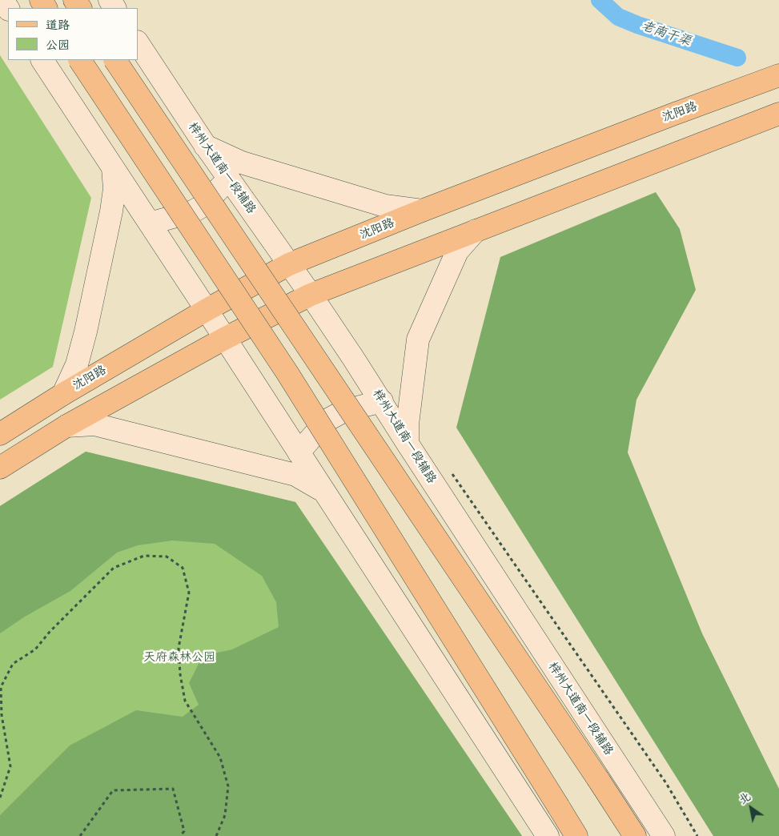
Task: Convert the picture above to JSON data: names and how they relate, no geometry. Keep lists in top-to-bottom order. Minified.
{"streets":{"main road":["沈阳路","梓州大道南一段辅路"]},"crossings":[["沈阳路","梓州大道南一段辅路"]],"water":["老南干渠"],"parks":["天府森林公园"],"legend":["道路","公园"],"north":"top left"}
